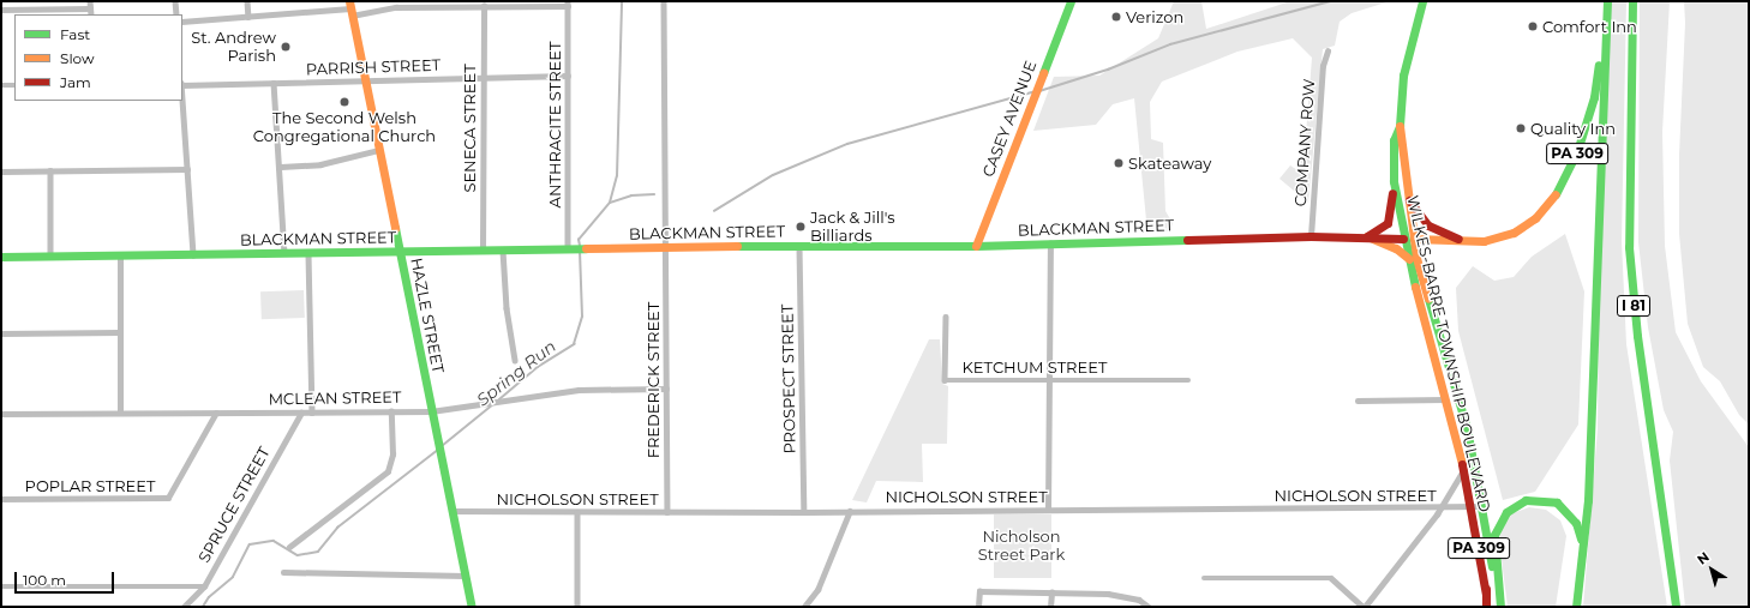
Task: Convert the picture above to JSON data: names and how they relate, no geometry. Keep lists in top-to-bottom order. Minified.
{"streets":{"main road":["CASEY AVENUE","PA 309","BLACKMAN STREET","I 81","HAZLE STREET","WILKES-BARRE TOWNSHIP BOULEVARD"],"street":["PARRISH STREET","ANTHRACITE STREET","SENECA STREET","COMPANY ROW","KETCHUM STREET","PROSPECT STREET","FREDERICK STREET","MCLEAN STREET","POPLAR STREET","NICHOLSON STREET","SPRUCE STREET"]},"crossings":[["PARRISH STREET","ANTHRACITE STREET"],["PARRISH STREET","SENECA STREET"],["PARRISH STREET","HAZLE STREET"],["CASEY AVENUE","BLACKMAN STREET"],["ANTHRACITE STREET","BLACKMAN STREET"],["SENECA STREET","BLACKMAN STREET"],["COMPANY ROW","BLACKMAN STREET"],["PA 309","BLACKMAN STREET"],["PA 309","I 81"],["PA 309","WILKES-BARRE TOWNSHIP BOULEVARD"],["BLACKMAN STREET","HAZLE STREET"],["BLACKMAN STREET","WILKES-BARRE TOWNSHIP BOULEVARD"],["BLACKMAN STREET","PROSPECT STREET"],["BLACKMAN STREET","FREDERICK STREET"],["HAZLE STREET","MCLEAN STREET"],["HAZLE STREET","NICHOLSON STREET"],["WILKES-BARRE TOWNSHIP BOULEVARD","NICHOLSON STREET"],["PROSPECT STREET","NICHOLSON STREET"],["FREDERICK STREET","MCLEAN STREET"],["FREDERICK STREET","NICHOLSON STREET"],["MCLEAN STREET","POPLAR STREET"],["MCLEAN STREET","SPRUCE STREET"]],"water":["Spring Run"],"parks":["Nicholson Street Park"],"places":["Verizon","Comfort Inn","St. Andrew Parish","The Second Welsh Congregational Church","Quality Inn","Skateaway","Jack & Jill's Billiards"],"legend":["Fast","Slow","Jam"],"scale_bar":"100 m","north":"top left"}
